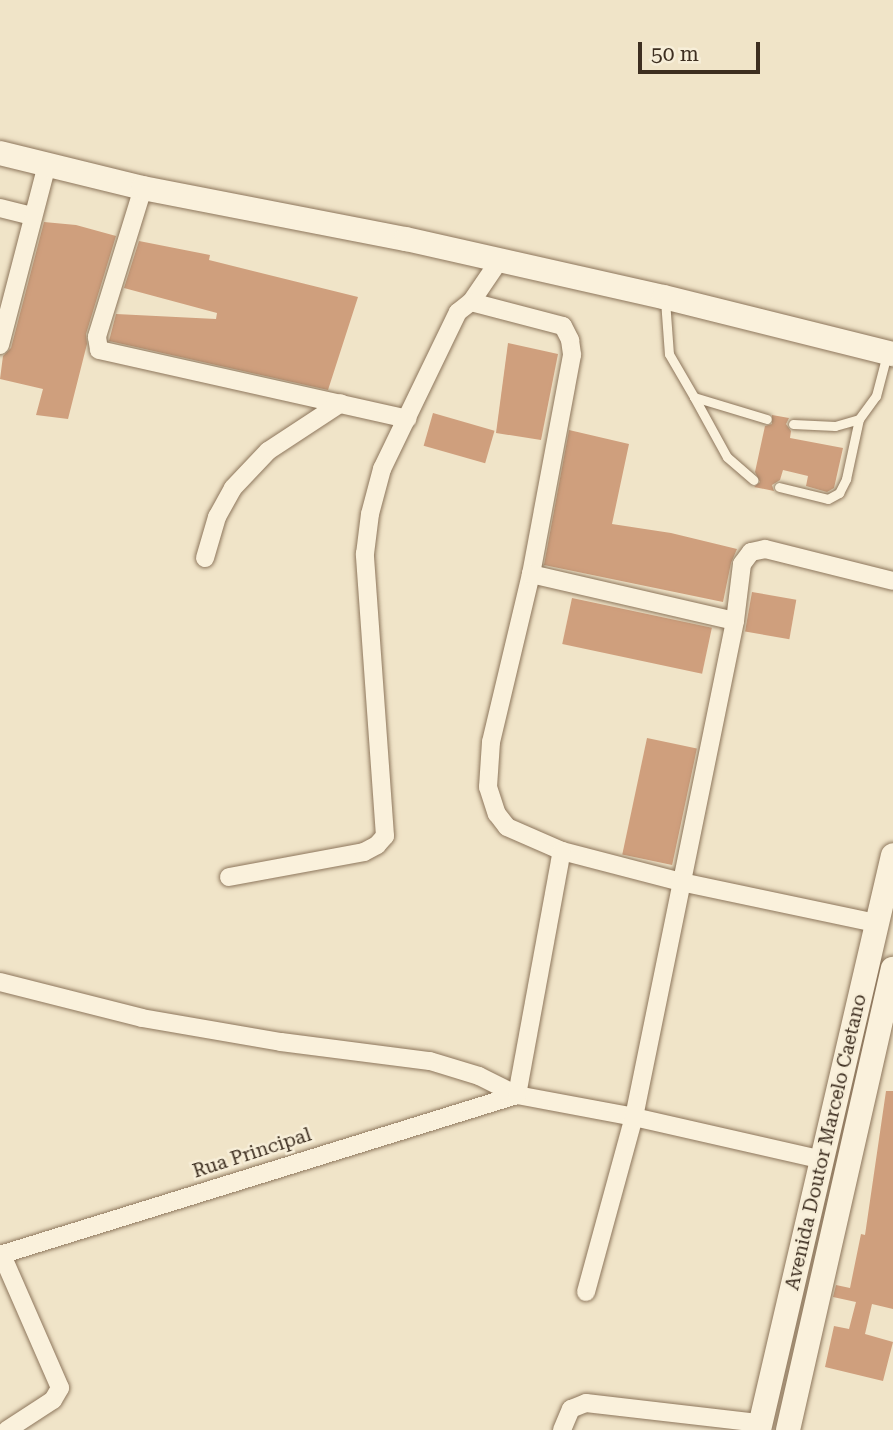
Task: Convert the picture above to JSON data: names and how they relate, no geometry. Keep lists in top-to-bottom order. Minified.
{"streets":{"street":["Avenida Doutor Marcelo Caetano","Rua Principal"]},"scale_bar":"50 m"}
